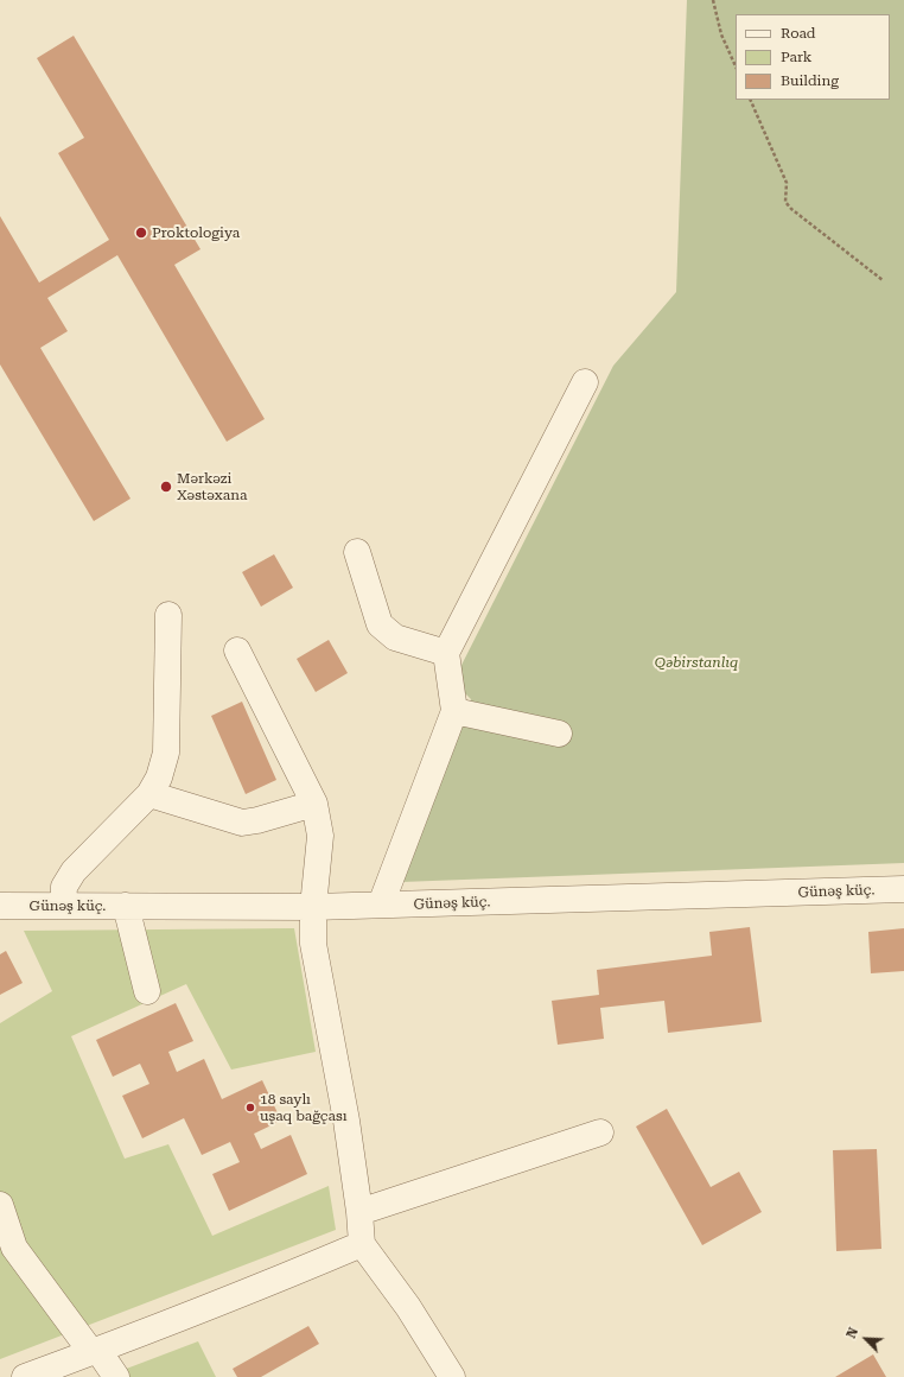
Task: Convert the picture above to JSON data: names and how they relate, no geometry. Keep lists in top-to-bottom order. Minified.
{"streets":{"street":["Günəş küç."]},"parks":["Qəbirstanlıq"],"places":["Proktologiya","Mərkəzi Xəstəxana","18 saylı uşaq bağçası"],"legend":["Road","Park","Building"],"north":"top left"}
